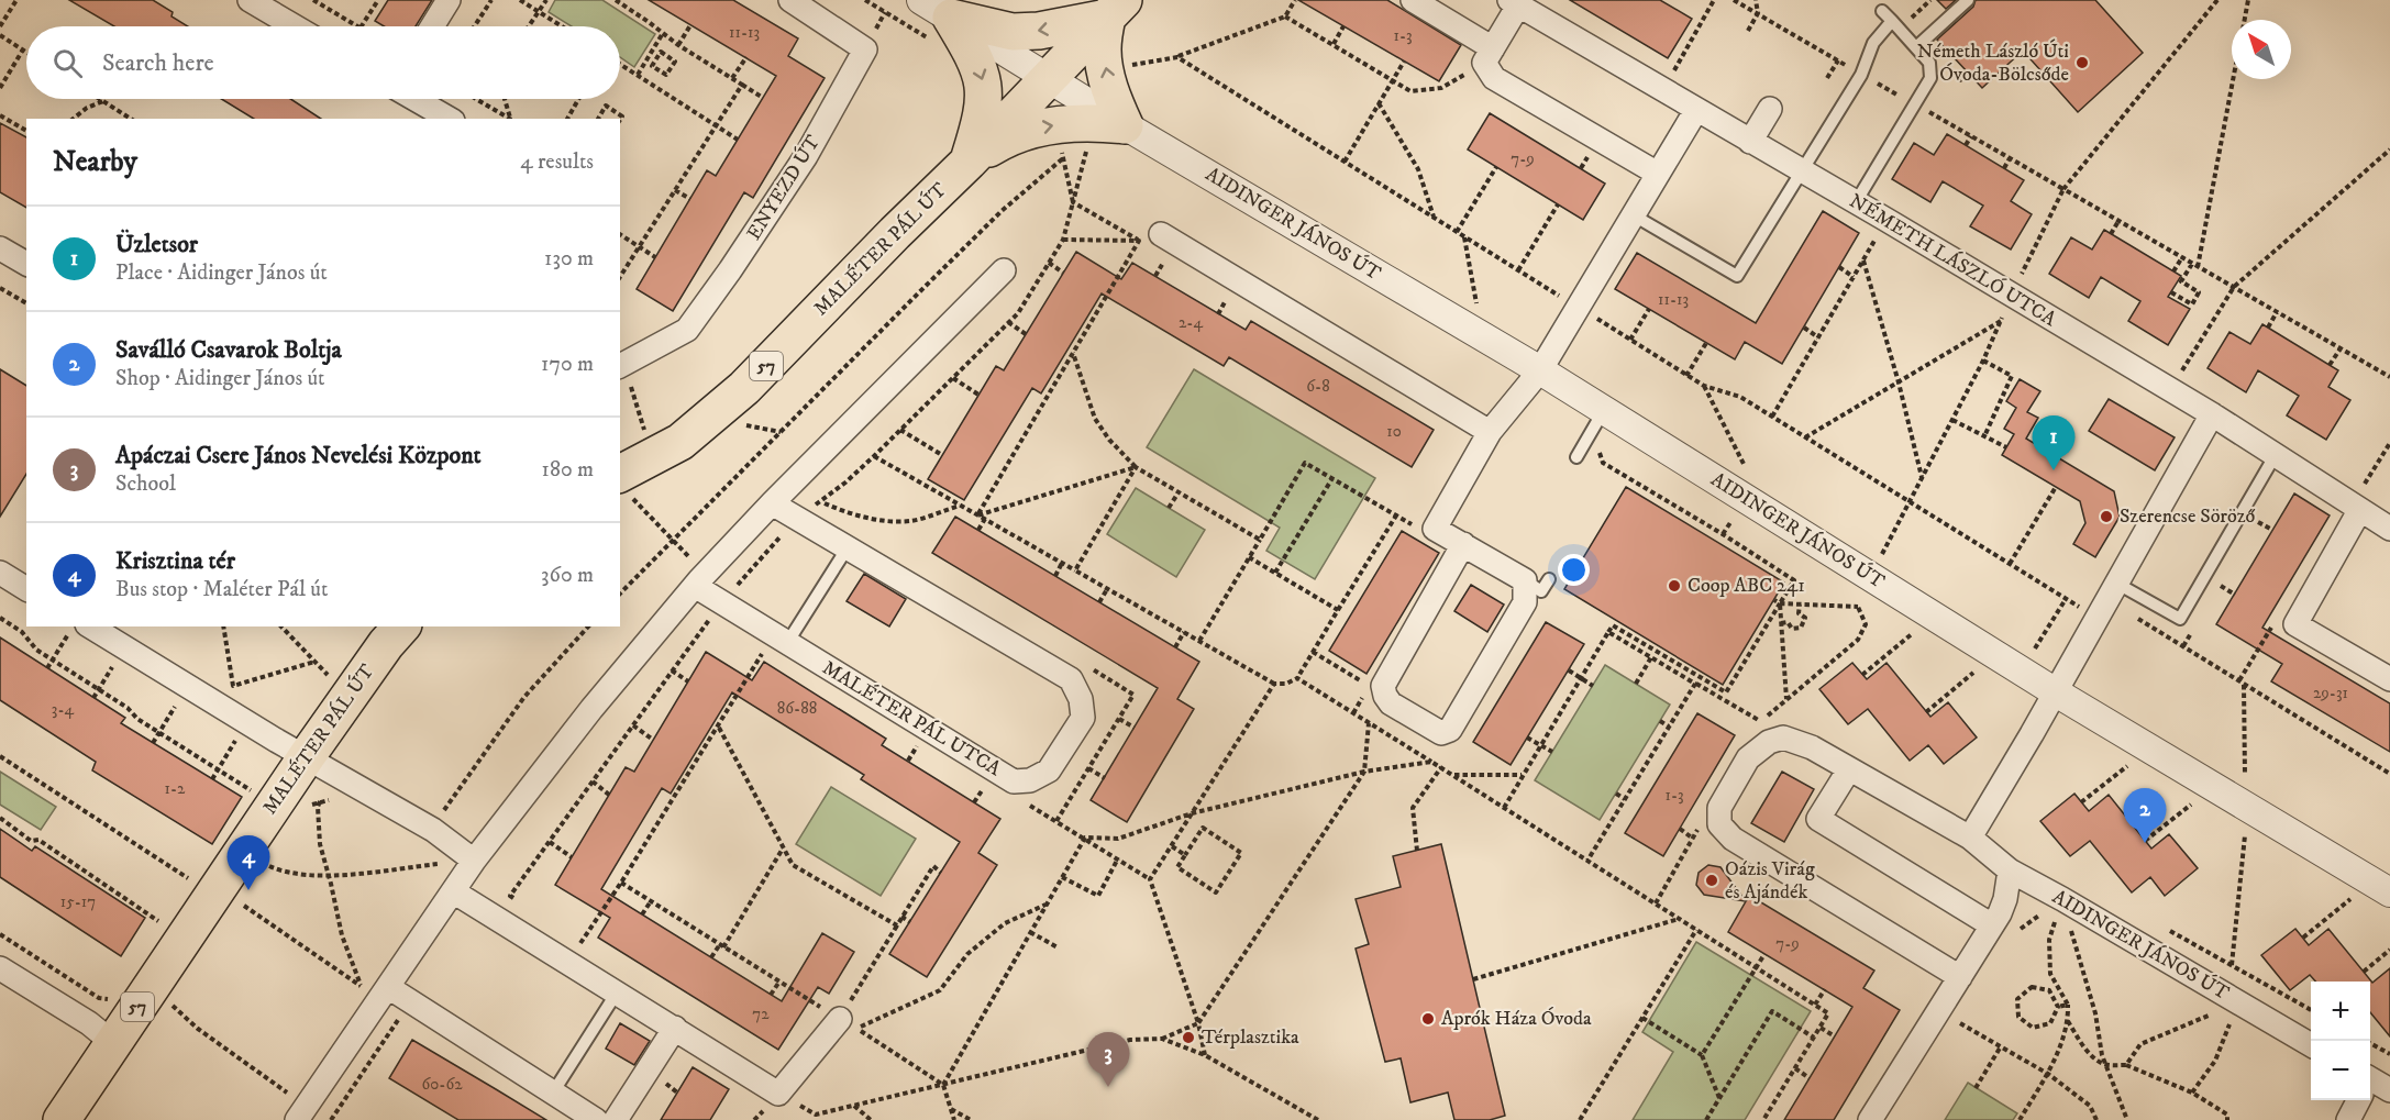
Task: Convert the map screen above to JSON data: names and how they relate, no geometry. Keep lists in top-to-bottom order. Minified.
{"streets":{"main road":["MALÉTER PÁL ÚT","57"],"street":["ENYEZD ÚT","AIDINGER JÁNOS ÚT","NÉMETH LÁSZLÓ UTCA","MALÉTER PÁL UTCA"]},"crossings":[["AIDINGER JÁNOS ÚT","MALÉTER PÁL ÚT"]],"places":["Németh László Úti Óvoda-Bölcsőde","Szerencse Söröző","Coop ABC 241","Oázis Virág és Ajándék","Aprók Háza Óvoda","Térplasztika"],"house_numbers":["11-13","1-3","7-9","11-13","2-4","6-8","10","29-31","86-88","3-4","1-2","1-3","15-17","7-9","72","60-62"],"north":"top left","page":{"search":"Search here","heading":["Nearby","4 results"],"list":[{"mark":"1","name":"Üzletsor","note":"Place · Aidinger János út","value":"130 m"},{"mark":"2","name":"Saválló Csavarok Boltja","note":"Shop · Aidinger János út","value":"170 m"},{"mark":"3","name":"Apáczai Csere János Nevelési Központ","note":"School","value":"180 m"},{"mark":"4","name":"Krisztina tér","note":"Bus stop · Maléter Pál út","value":"360 m"}],"pins":["1","2","4","3"],"map_buttons":["+","−"]}}
